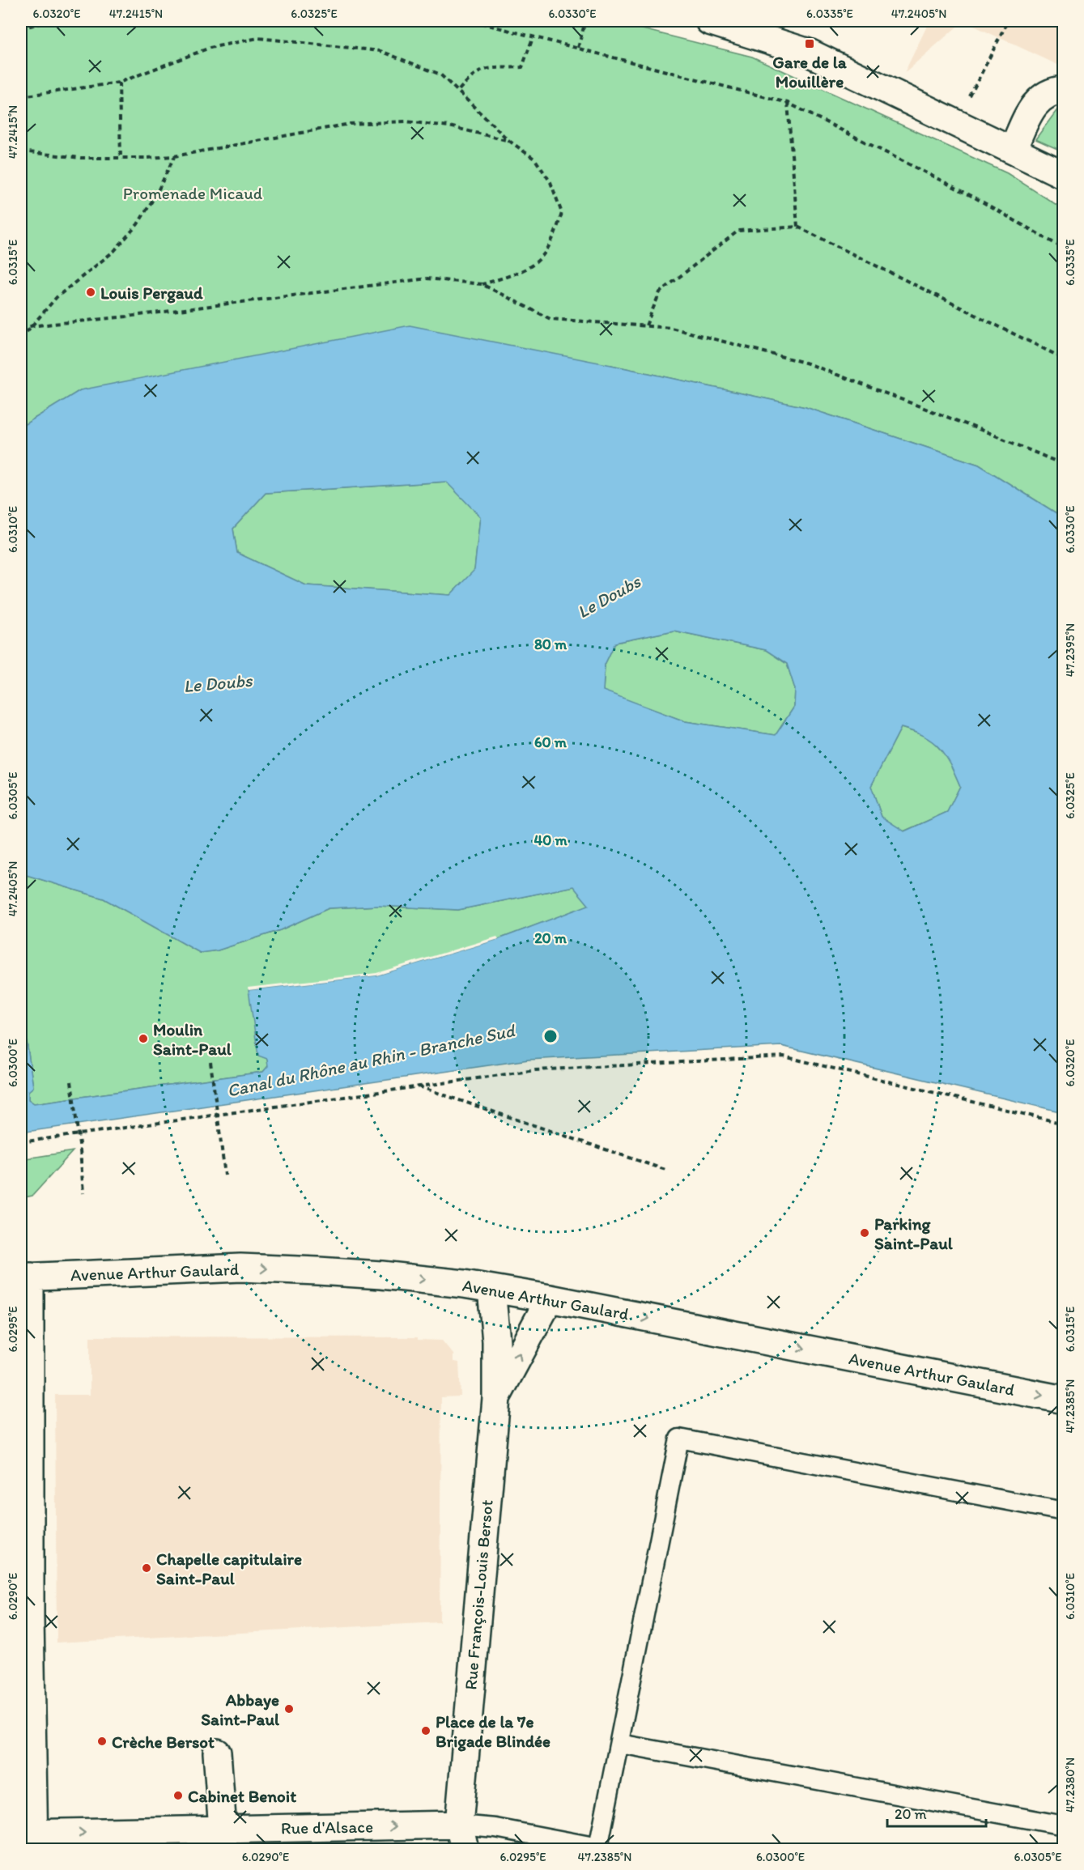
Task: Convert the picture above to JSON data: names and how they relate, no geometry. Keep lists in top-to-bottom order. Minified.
{"streets":{"street":["Avenue Arthur Gaulard","Rue François-Louis Bersot","Rue d'Alsace"]},"crossings":[["Avenue Arthur Gaulard","Rue François-Louis Bersot"],["Rue François-Louis Bersot","Rue d'Alsace"]],"one_way":["Avenue Arthur Gaulard","Rue d'Alsace"],"water":["Le Doubs","Canal du Rhône au Rhin - Branche Sud"],"parks":["Promenade Micaud"],"places":{"transit":["Gare de la Mouillère"],"other":["Louis Pergaud","Moulin Saint-Paul","Parking Saint-Paul","Chapelle capitulaire Saint-Paul","Abbaye Saint-Paul","Place de la 7e Brigade Blindée","Crèche Bersot","Cabinet Benoit"]},"scale_bar":"20 m","coordinates":["6.0320°E","47.2415°N","6.0325°E","6.0330°E","6.0335°E","47.2405°N","6.0315°E","6.0310°E","47.2395°N","6.0305°E","6.0300°E","6.0295°E","47.2385°N","6.0290°E","47.2380°N"],"rings":["80 m","60 m","40 m","20 m"]}
